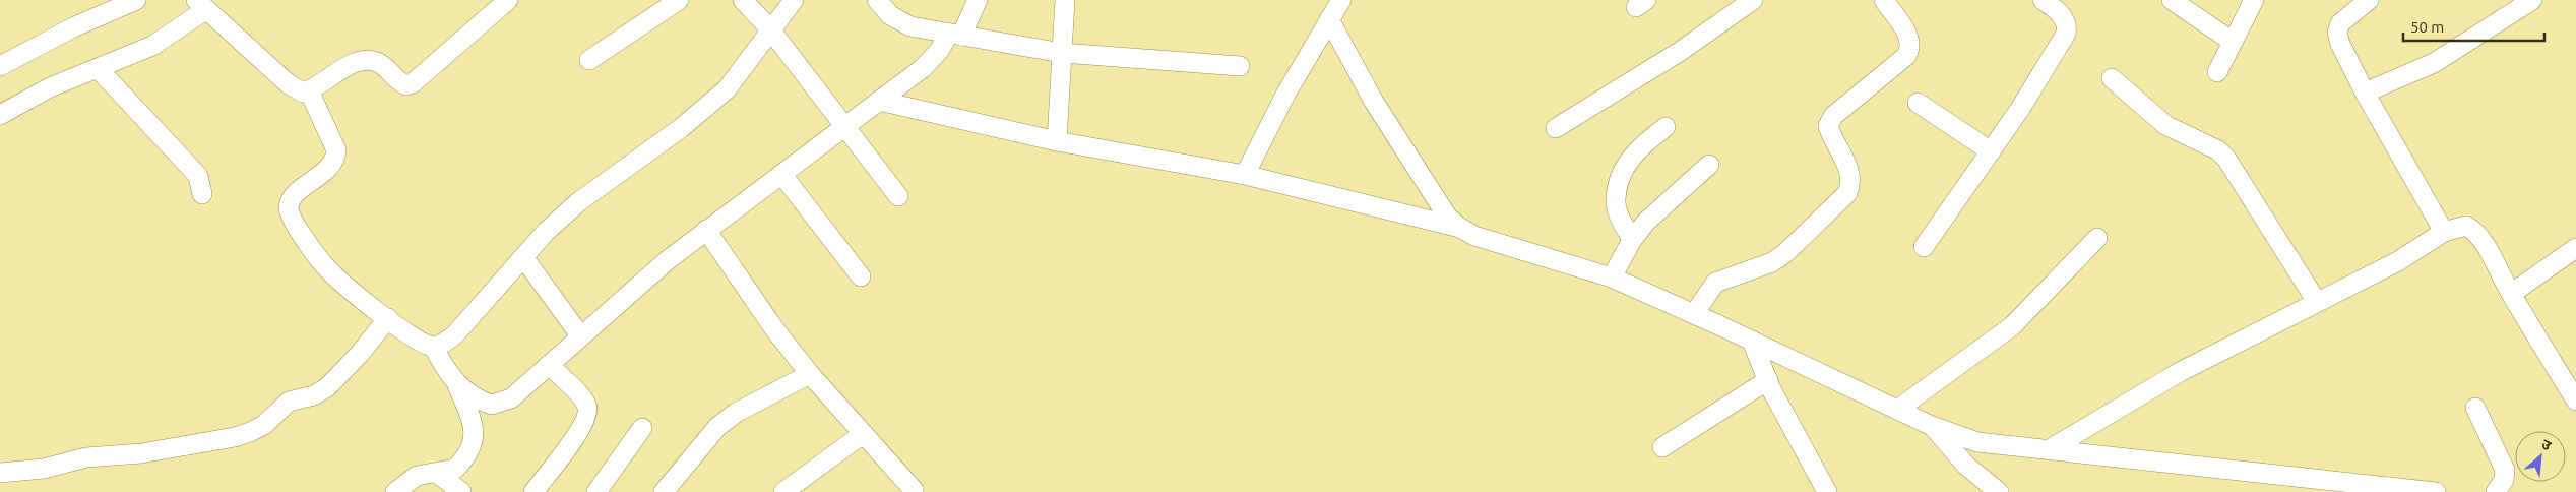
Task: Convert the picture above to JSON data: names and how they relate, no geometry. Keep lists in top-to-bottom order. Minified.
{"scale_bar":"50 m","north":"top right"}
